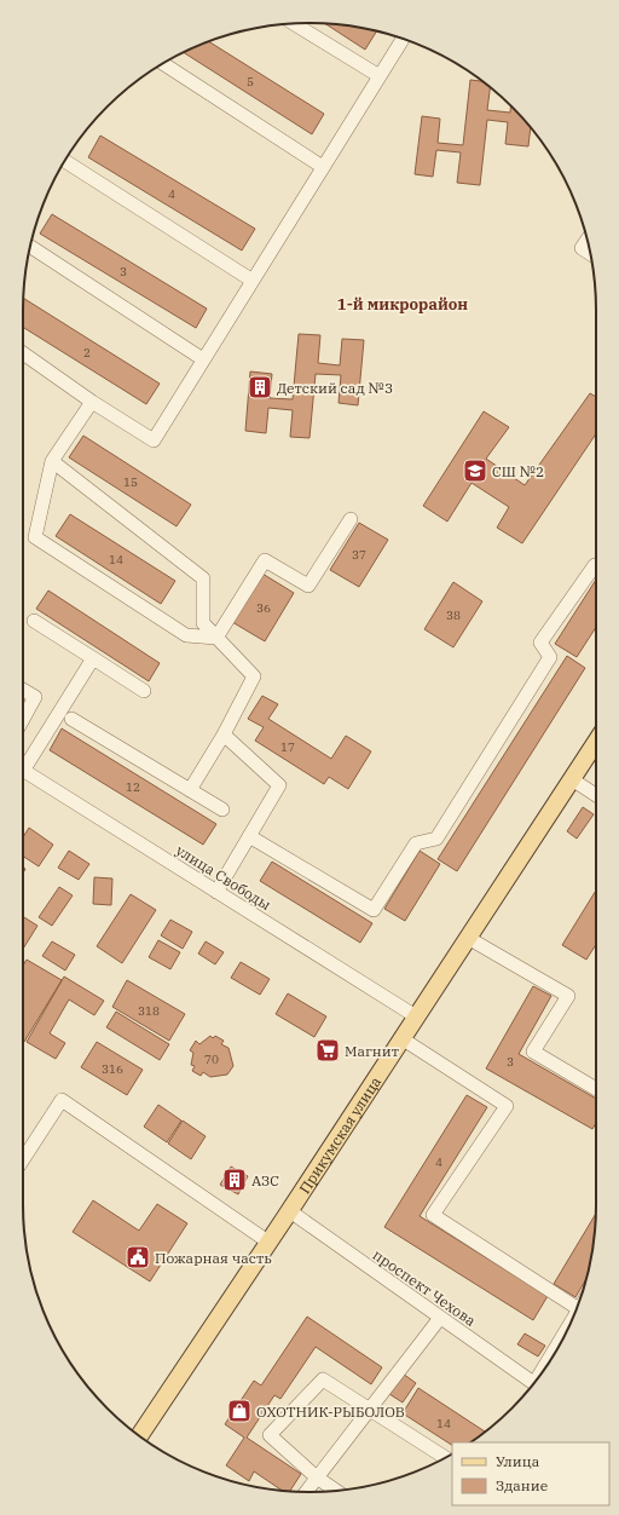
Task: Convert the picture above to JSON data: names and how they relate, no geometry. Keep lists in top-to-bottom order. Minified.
{"streets":{"main road":["Прикумская улица"],"street":["улица Свободы","проспект Чехова"]},"crossings":[["улица Свободы","Прикумская улица"],["Прикумская улица","проспект Чехова"]],"districts":["1-й микрорайон"],"places":{"building":["Детский сад №3","АЗС"],"school or university":["СШ №2"],"supermarket":["Магнит"],"public building":["Пожарная часть"],"shop":["ОХОТНИК-РЫБОЛОВ"]},"house_numbers":["5","4","3","2","15","37","14","36","38","17","12","318","70","3","316","4","14"],"legend":["Улица","Здание"]}
